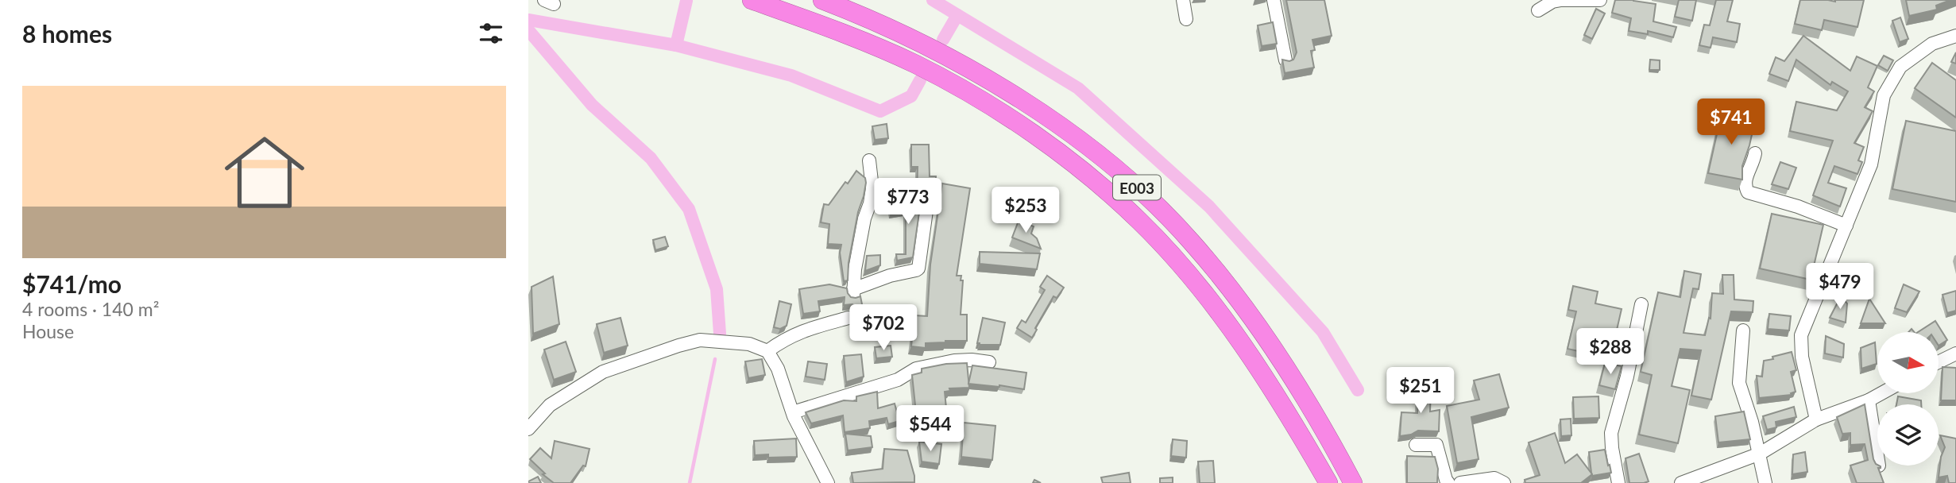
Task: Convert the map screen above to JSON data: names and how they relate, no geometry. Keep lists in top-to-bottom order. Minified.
{"streets":{"highway":["E003"]},"north":"right","page":{"heading":"8 homes","list":[{"name":"$741/mo","note":"4 rooms · 140 m² · House"}],"price":["$741","$773","$253","$479","$702","$288","$251","$544"]}}
